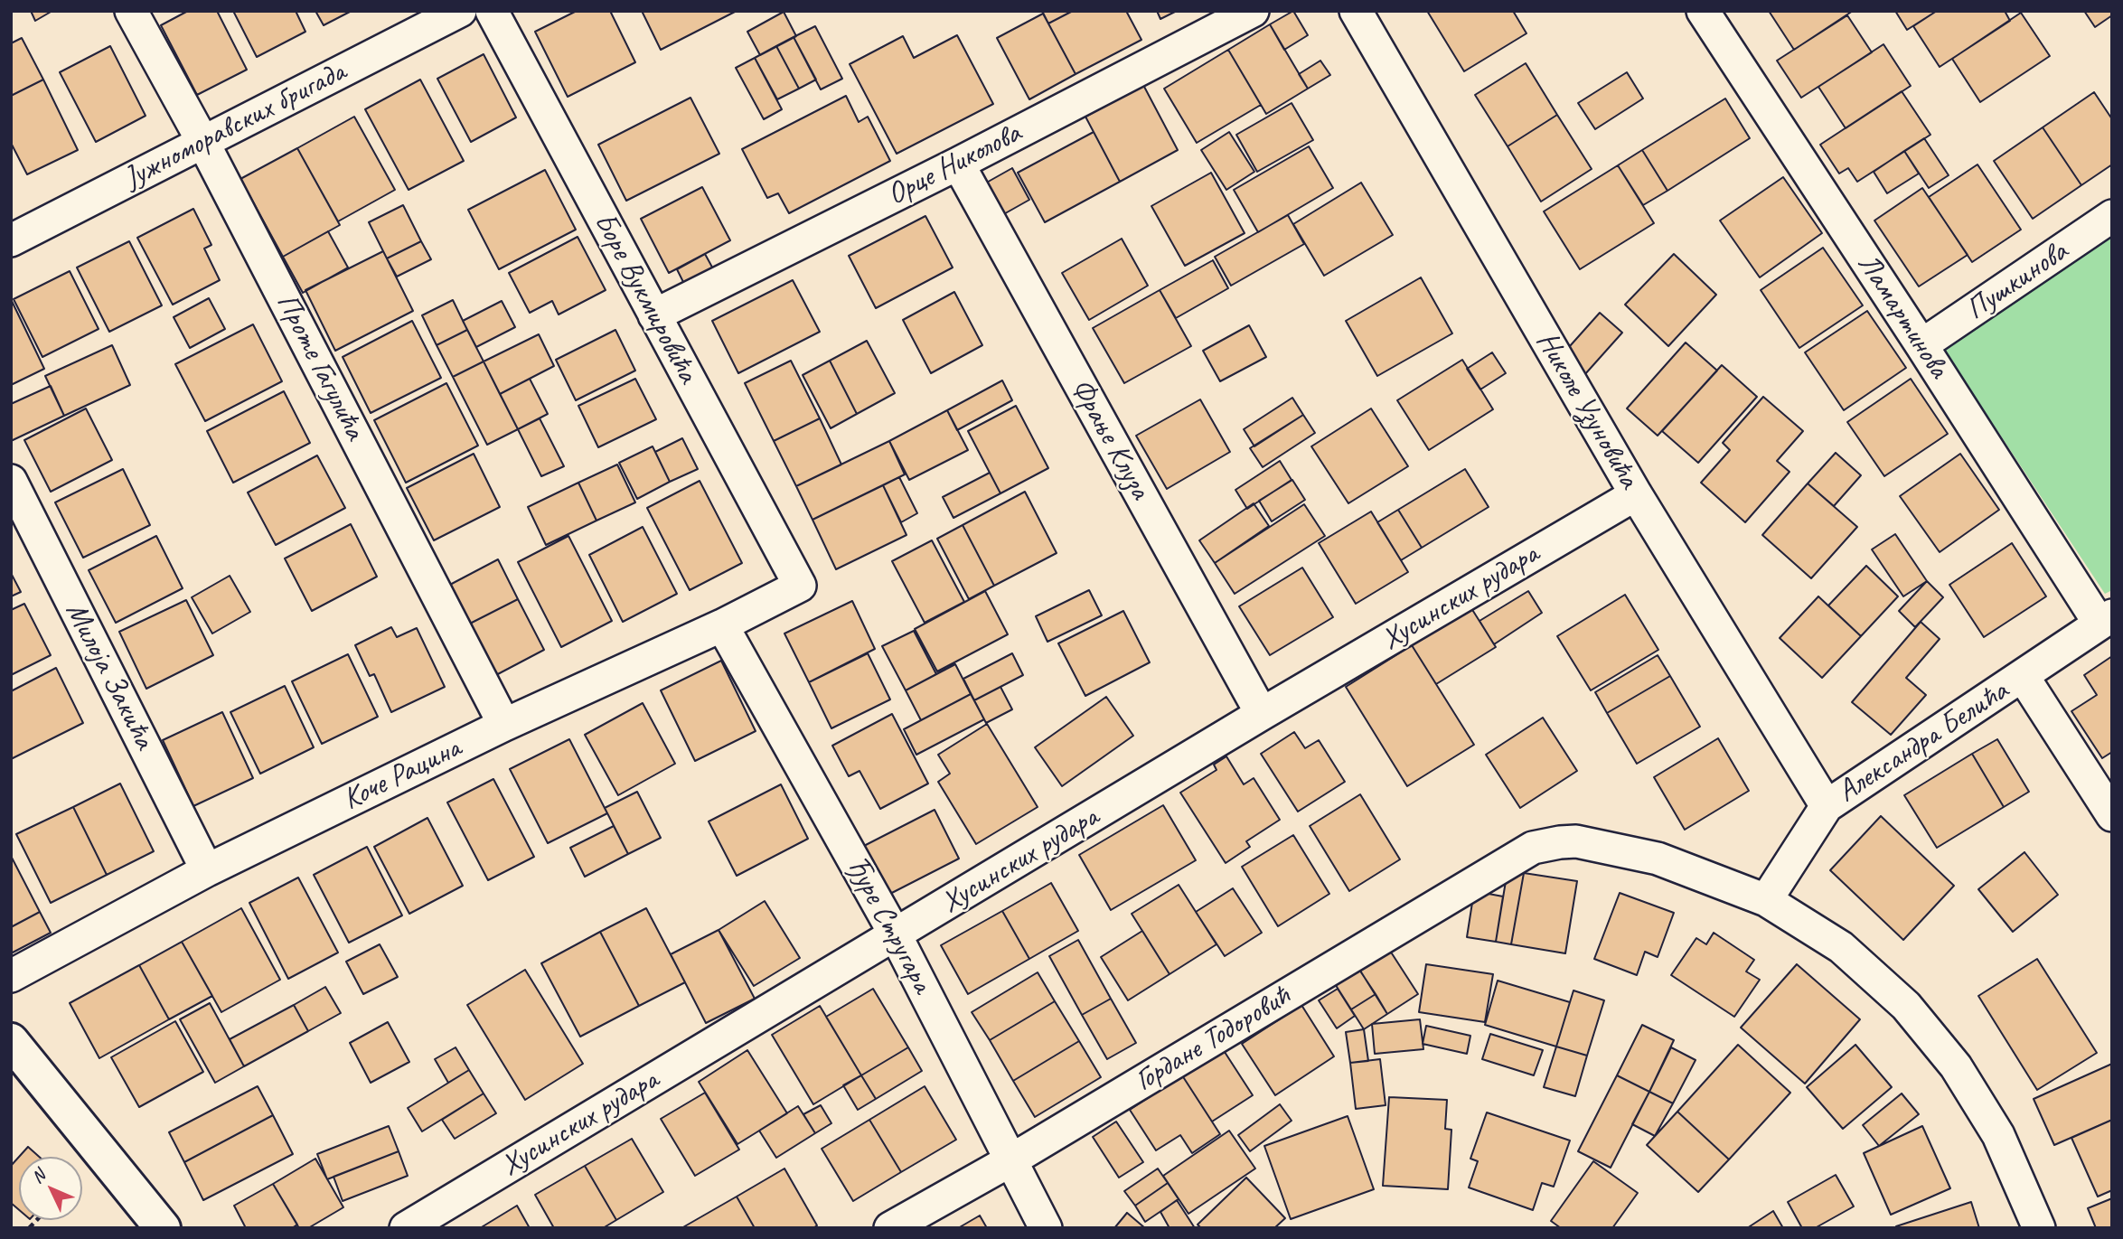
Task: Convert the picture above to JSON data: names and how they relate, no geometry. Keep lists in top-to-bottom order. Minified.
{"streets":{"street":["Јужноморавских бригада","Орце Николова","Пушкинова","Боре Вукмировића","Ламартинова","Проте Гагулића","Николе Узуновића","Фрање Клуза","Хусинских рудара","Милоја Закића","Александра Белића","Коче Рацина","Ђуре Стругара","Гордане Тодоровић"]},"crossings":[["Јужноморавских бригада","Проте Гагулића"],["Орце Николова","Боре Вукмировића"],["Орце Николова","Фрање Клуза"],["Пушкинова","Ламартинова"],["Боре Вукмировића","Коче Рацина"],["Ламартинова","Александра Белића"],["Проте Гагулића","Коче Рацина"],["Николе Узуновића","Хусинских рудара"],["Николе Узуновића","Александра Белића"],["Фрање Клуза","Хусинских рудара"],["Хусинских рудара","Ђуре Стругара"],["Милоја Закића","Коче Рацина"],["Александра Белића","Гордане Тодоровић"],["Коче Рацина","Ђуре Стругара"],["Ђуре Стругара","Гордане Тодоровић"]],"north":"top left"}
